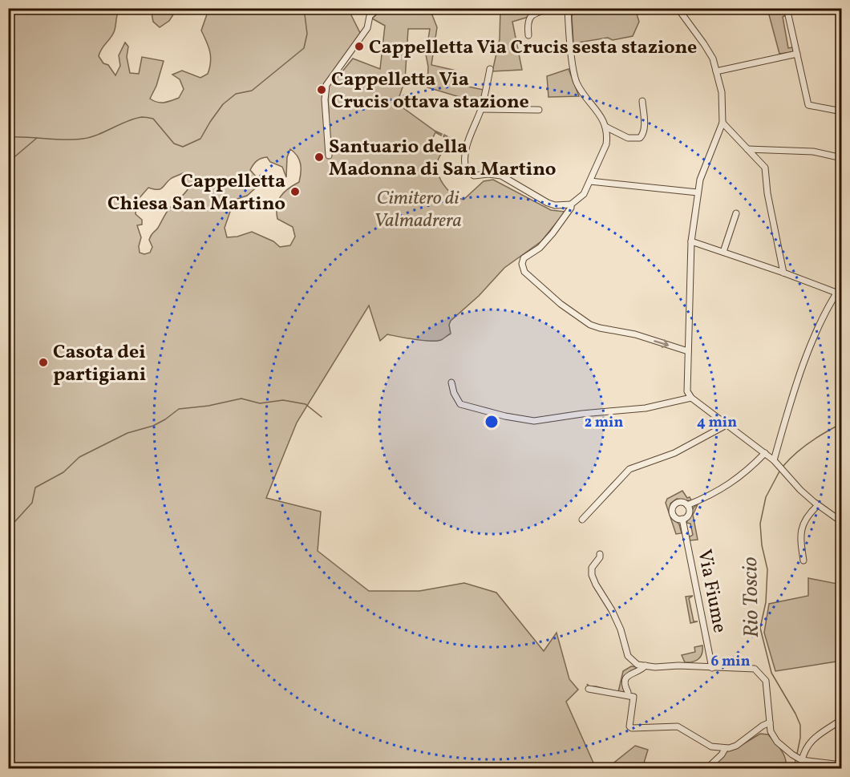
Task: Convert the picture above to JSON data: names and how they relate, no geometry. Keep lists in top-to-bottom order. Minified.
{"streets":{"street":["Via Fiume"]},"water":["Rio Toscio"],"parks":["Cimitero di Valmadrera"],"places":["Cappelletta Via Crucis sesta stazione","Cappelletta Via Crucis ottava stazione","Santuario della Madonna di San Martino","Cappelletta Chiesa San Martino","Casota dei partigiani"],"rings":["2 min","4 min","6 min"]}
